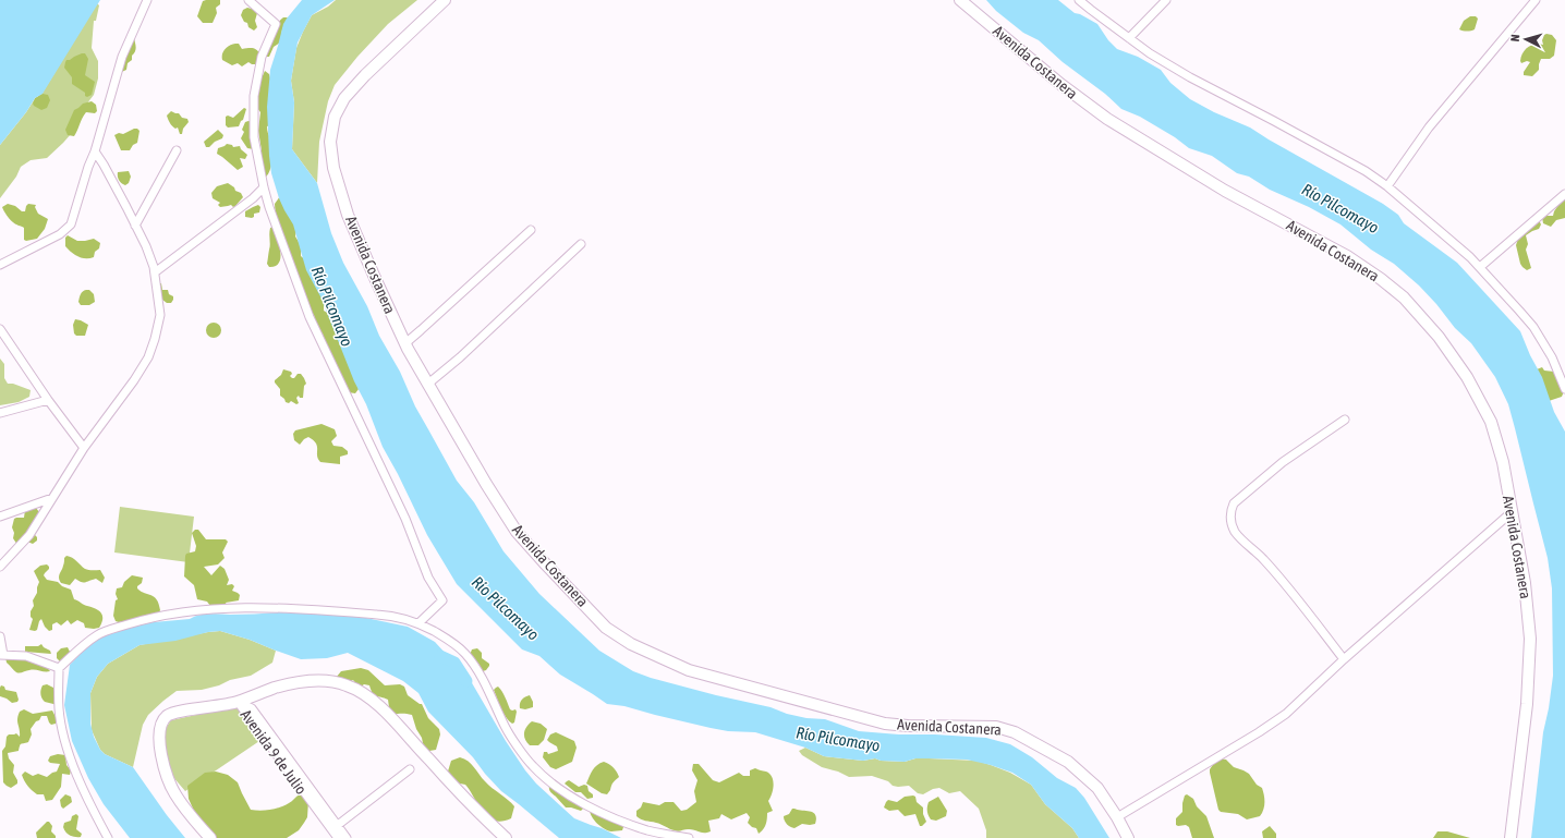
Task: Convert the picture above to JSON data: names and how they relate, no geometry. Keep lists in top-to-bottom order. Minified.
{"streets":{"street":["Avenida Costanera","Avenida 9 de Julio"]},"water":["Río Pilcomayo"],"north":"left"}
